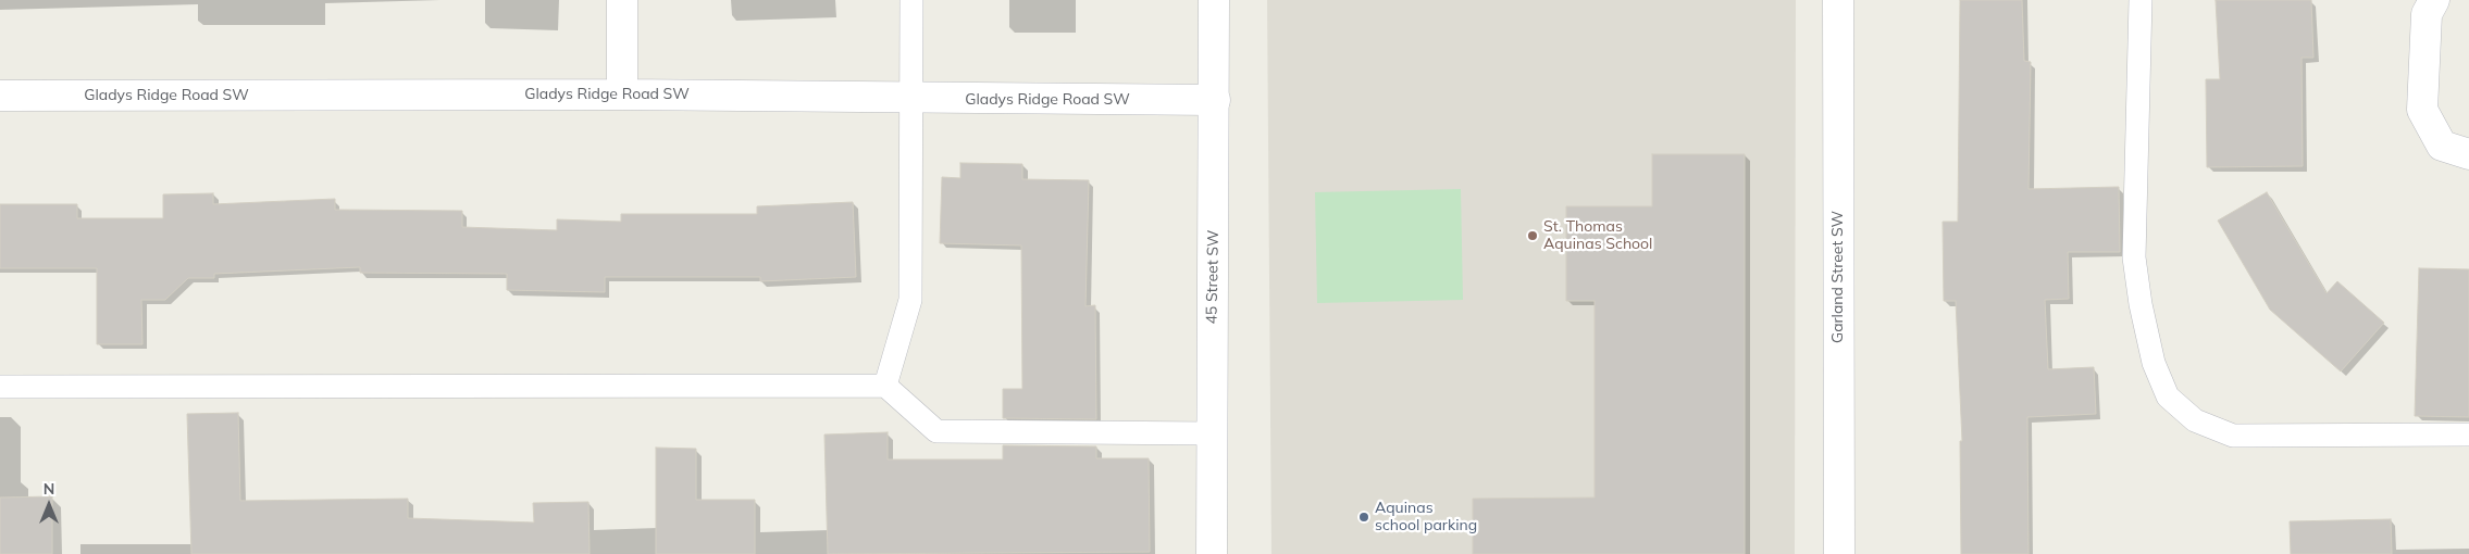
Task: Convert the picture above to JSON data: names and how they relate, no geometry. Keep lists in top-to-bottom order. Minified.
{"streets":{"street":["Gladys Ridge Road SW","45 Street SW","Garland Street SW"]},"crossings":[["Gladys Ridge Road SW","45 Street SW"]],"places":["St. Thomas Aquinas School","Aquinas school parking"],"north":"top"}
